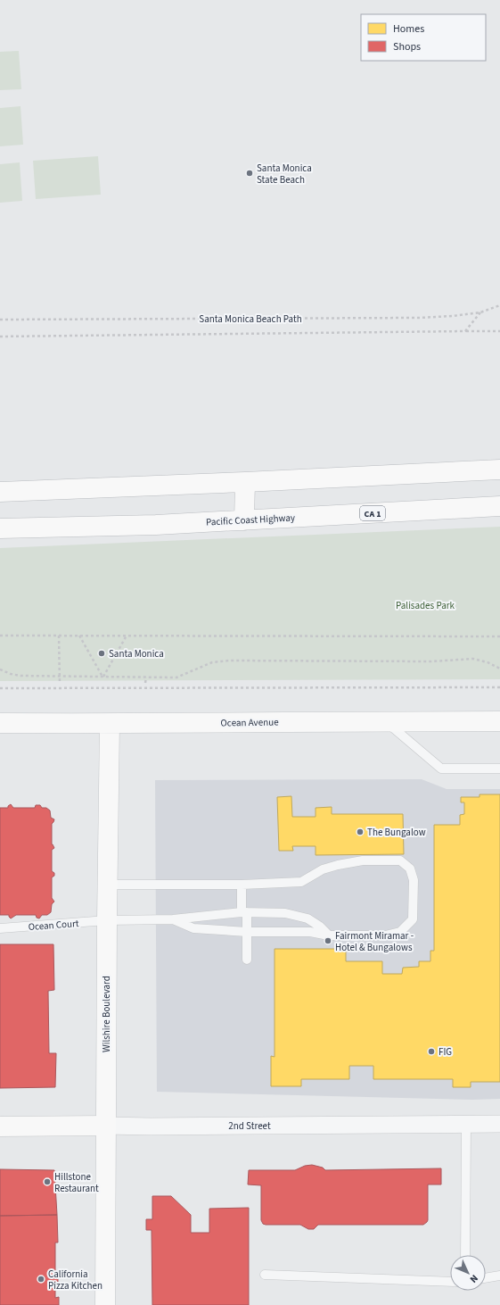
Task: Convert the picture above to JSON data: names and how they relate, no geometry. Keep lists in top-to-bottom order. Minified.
{"streets":{"main road":["CA 1","Pacific Coast Highway","Ocean Avenue","Wilshire Boulevard","2nd Street"],"lane":["Ocean Court"],"path":["Santa Monica Beach Path"]},"crossings":[["Ocean Avenue","Wilshire Boulevard"],["Ocean Court","Wilshire Boulevard"],["Wilshire Boulevard","2nd Street"]],"parks":["Palisades Park"],"places":["Santa Monica State Beach","Santa Monica","The Bungalow","Fairmont Miramar - Hotel & Bungalows","FIG","Hillstone Restaurant","California Pizza Kitchen"],"legend":["Homes","Shops"],"north":"bottom right"}
